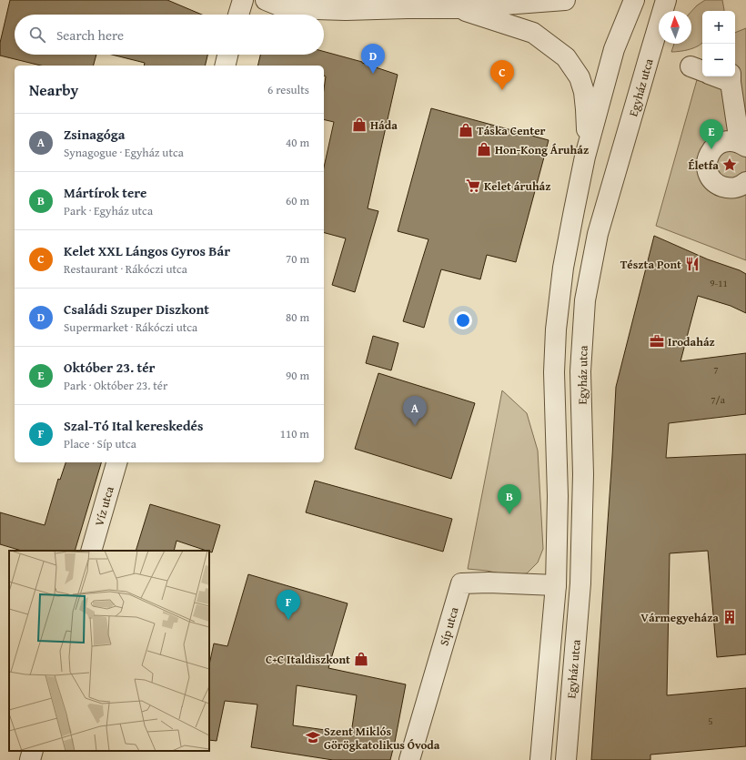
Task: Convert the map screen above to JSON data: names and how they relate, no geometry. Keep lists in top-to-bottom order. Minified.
{"streets":{"street":["Egyház utca","Víz utca","Síp utca"]},"crossings":[["Egyház utca","Síp utca"]],"places":{"shop":["Háda","Táska Center","Hon-Kong Áruház","C+C Italdiszkont"],"place":["Életfa"],"supermarket":["Kelet áruház"],"restaurant":["Tészta Pont"],"office":["Irodaház"],"building":["Vármegyeháza"],"school or university":["Szent Miklós Görögkatolikus Óvoda"]},"house_numbers":["9-11","7","7/a","5"],"north":"top","page":{"map_buttons":["+","−"],"search":"Search here","pins":["D","C","E","A","B","F"],"heading":["Nearby","6 results"],"list":[{"mark":"A","name":"Zsinagóga","note":"Synagogue · Egyház utca","value":"40 m"},{"mark":"B","name":"Mártírok tere","note":"Park · Egyház utca","value":"60 m"},{"mark":"C","name":"Kelet XXL Lángos Gyros Bár","note":"Restaurant · Rákóczi utca","value":"70 m"},{"mark":"D","name":"Családi Szuper Diszkont","note":"Supermarket · Rákóczi utca","value":"80 m"},{"mark":"E","name":"Október 23. tér","note":"Park · Október 23. tér","value":"90 m"},{"mark":"F","name":"Szal-Tó Ital kereskedés","note":"Place · Síp utca","value":"110 m"}]}}
